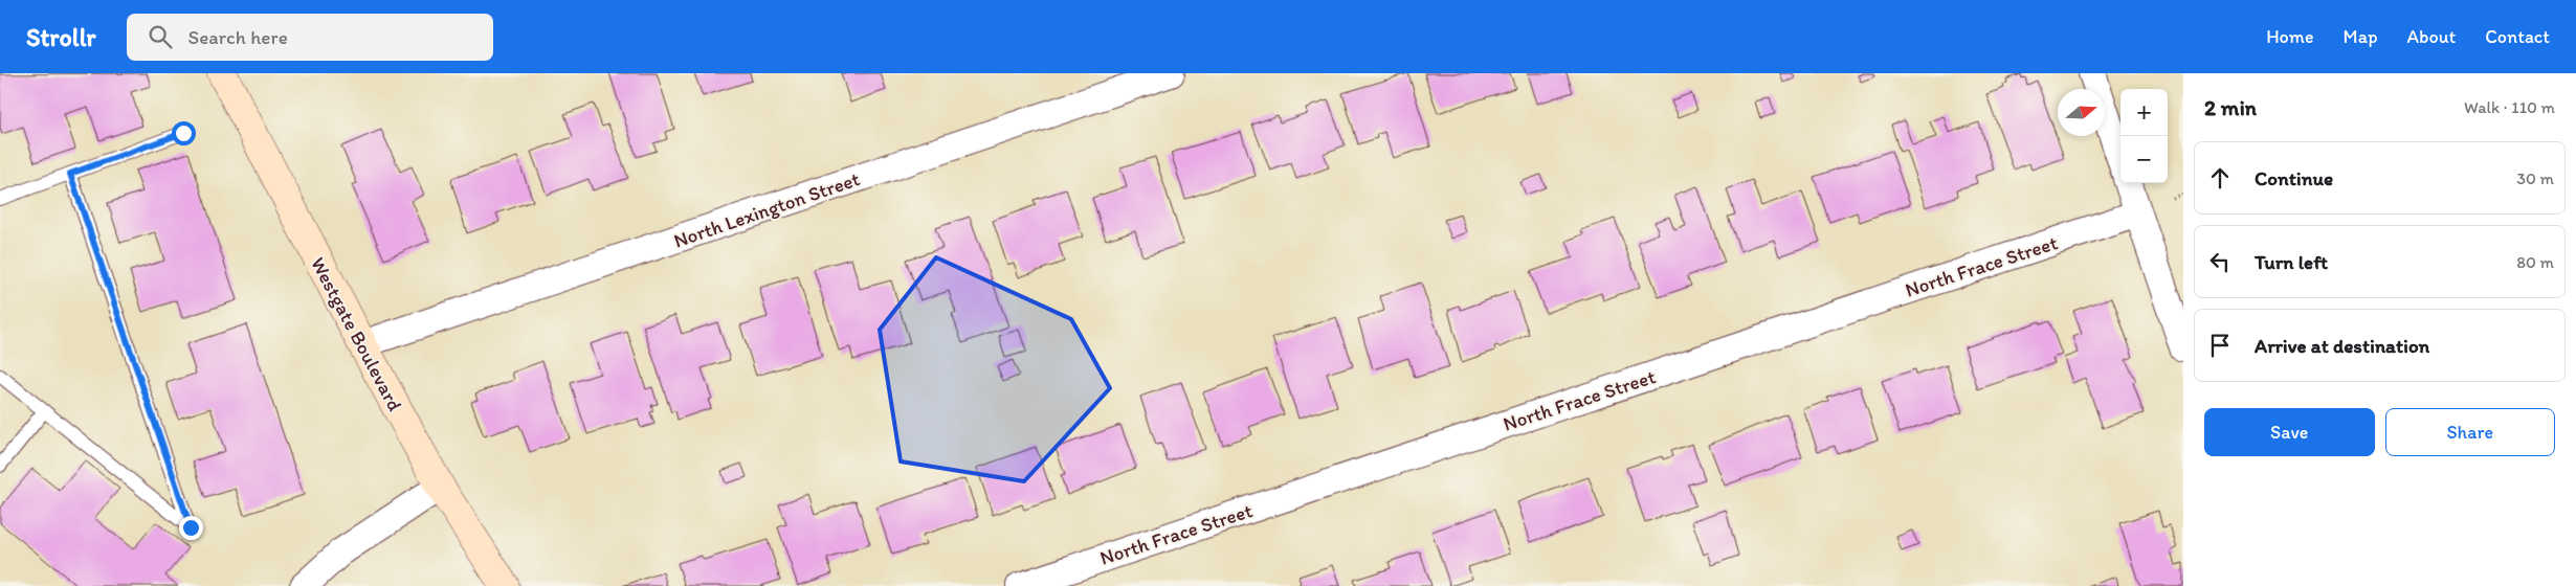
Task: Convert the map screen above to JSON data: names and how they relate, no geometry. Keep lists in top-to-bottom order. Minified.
{"streets":{"street":["North Lexington Street","North Frace Street","Westgate Boulevard"]},"crossings":[["North Lexington Street","Westgate Boulevard"]],"north":"right","page":{"header":"Strollr","search":"Search here","nav":["Home","Map","About","Contact"],"heading":["2 min","Walk · 110 m"],"map_buttons":["+","−"],"list":[["Continue","30 m"],["Turn left","80 m"],"Arrive at destination"],"buttons":["Save","Share"]}}
